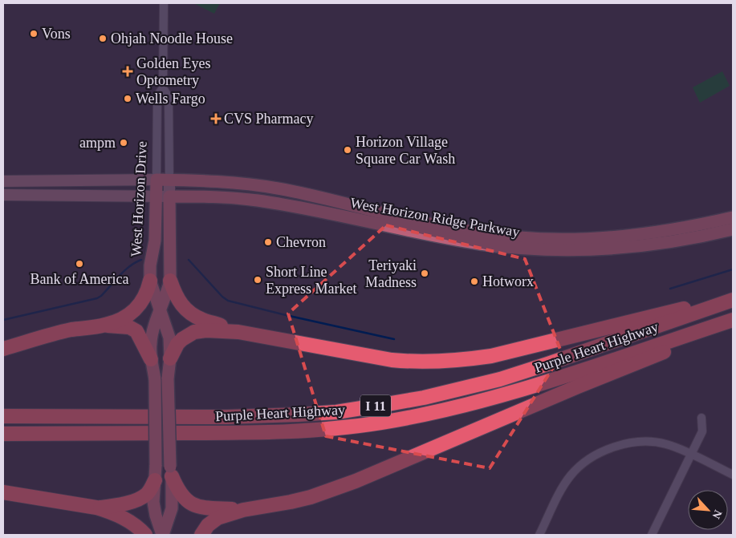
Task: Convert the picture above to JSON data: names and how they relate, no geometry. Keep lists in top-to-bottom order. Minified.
{"streets":{"highway":["Purple Heart Highway","I 11"],"main road":["West Horizon Drive","West Horizon Ridge Parkway"]},"crossings":[["West Horizon Drive","West Horizon Ridge Parkway"]],"places":{"other":["Vons","Ohjah Noodle House","Wells Fargo","ampm","Horizon Village Square Car Wash","Chevron","Bank of America","Teriyaki Madness","Short Line Express Market","Hotworx"],"health":["Golden Eyes Optometry","CVS Pharmacy"]},"north":"bottom right"}
